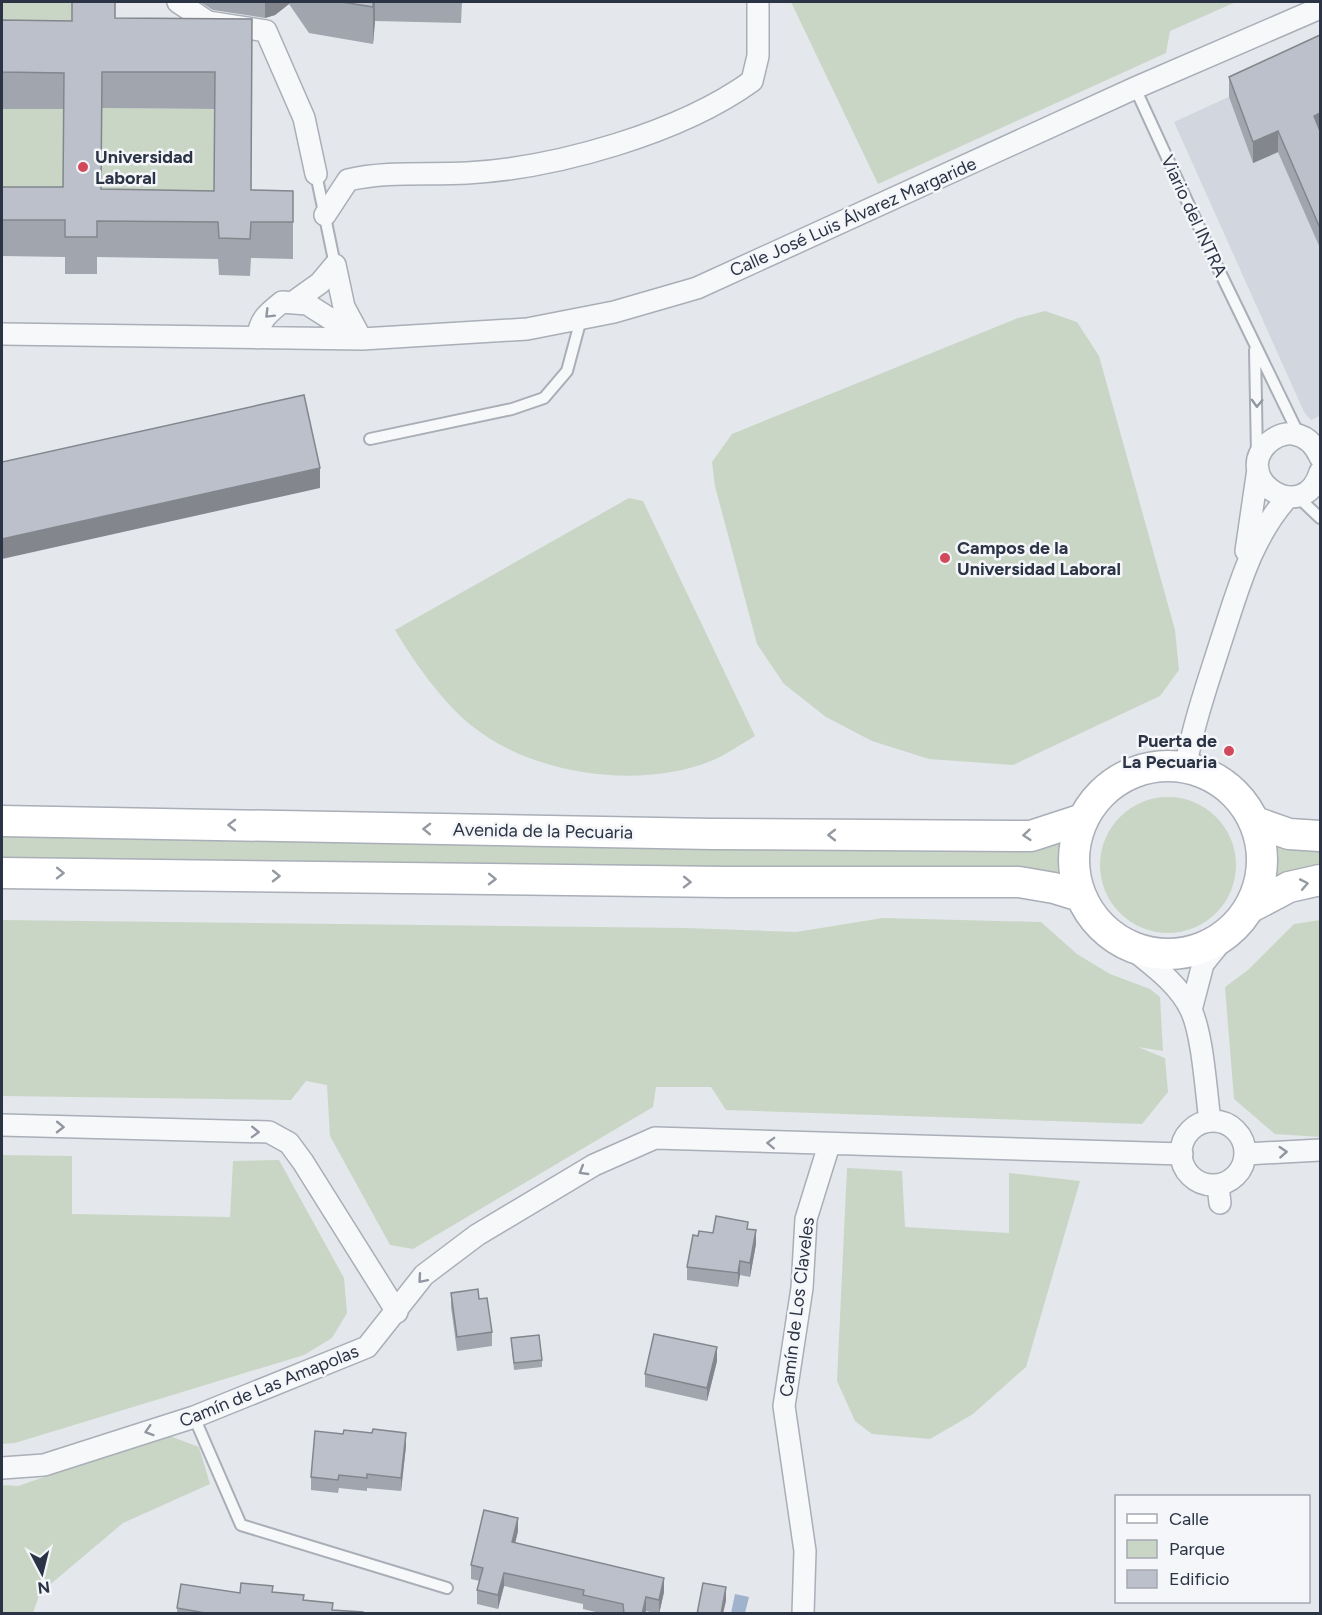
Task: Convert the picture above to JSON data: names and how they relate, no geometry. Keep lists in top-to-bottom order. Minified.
{"streets":{"street":["Calle José Luis Álvarez Margaride","Avenida de la Pecuaria","Camín de Los Claveles","Camín de Las Amapolas"],"lane":["Viario del INTRA"]},"crossings":[["Viario del INTRA","Calle José Luis Álvarez Margaride"],["Camín de Los Claveles","Camín de Las Amapolas"]],"one_way":["Camín de Las Amapolas"],"places":["Universidad Laboral","Campos de la Universidad Laboral","Puerta de La Pecuaria"],"legend":["Calle","Parque","Edificio"],"north":"bottom"}
